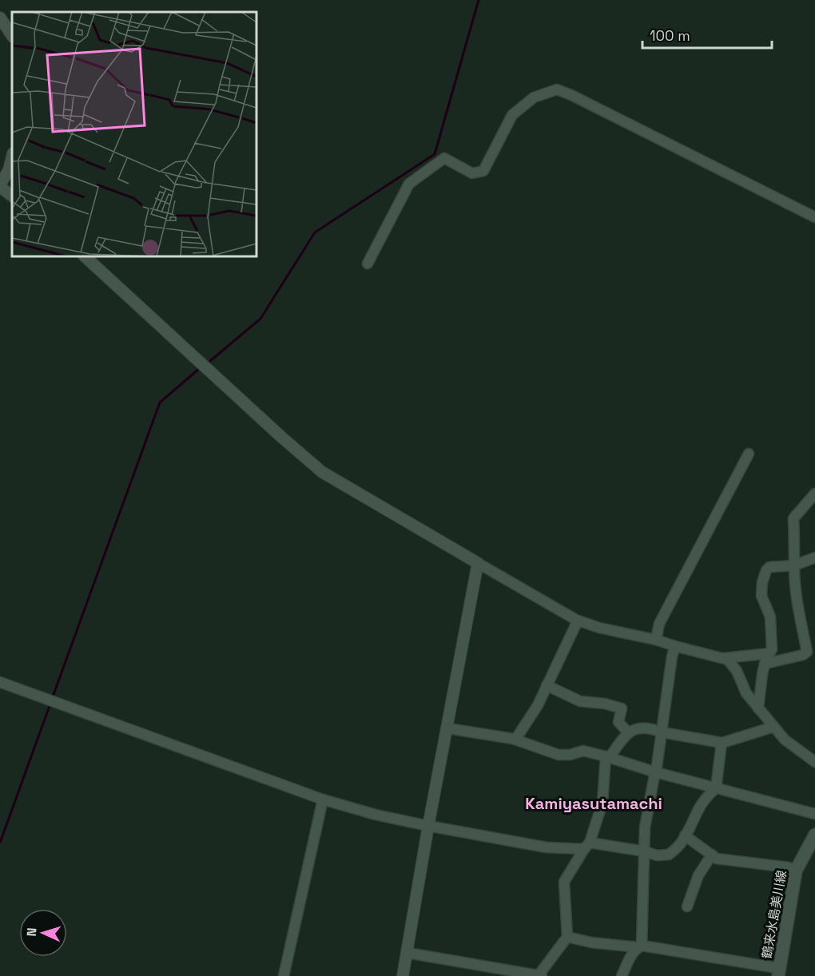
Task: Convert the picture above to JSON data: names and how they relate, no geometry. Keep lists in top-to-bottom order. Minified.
{"streets":{"main road":["鶴来水島美川線"]},"districts":["Kamiyasutamachi"],"scale_bar":"100 m","north":"left"}
